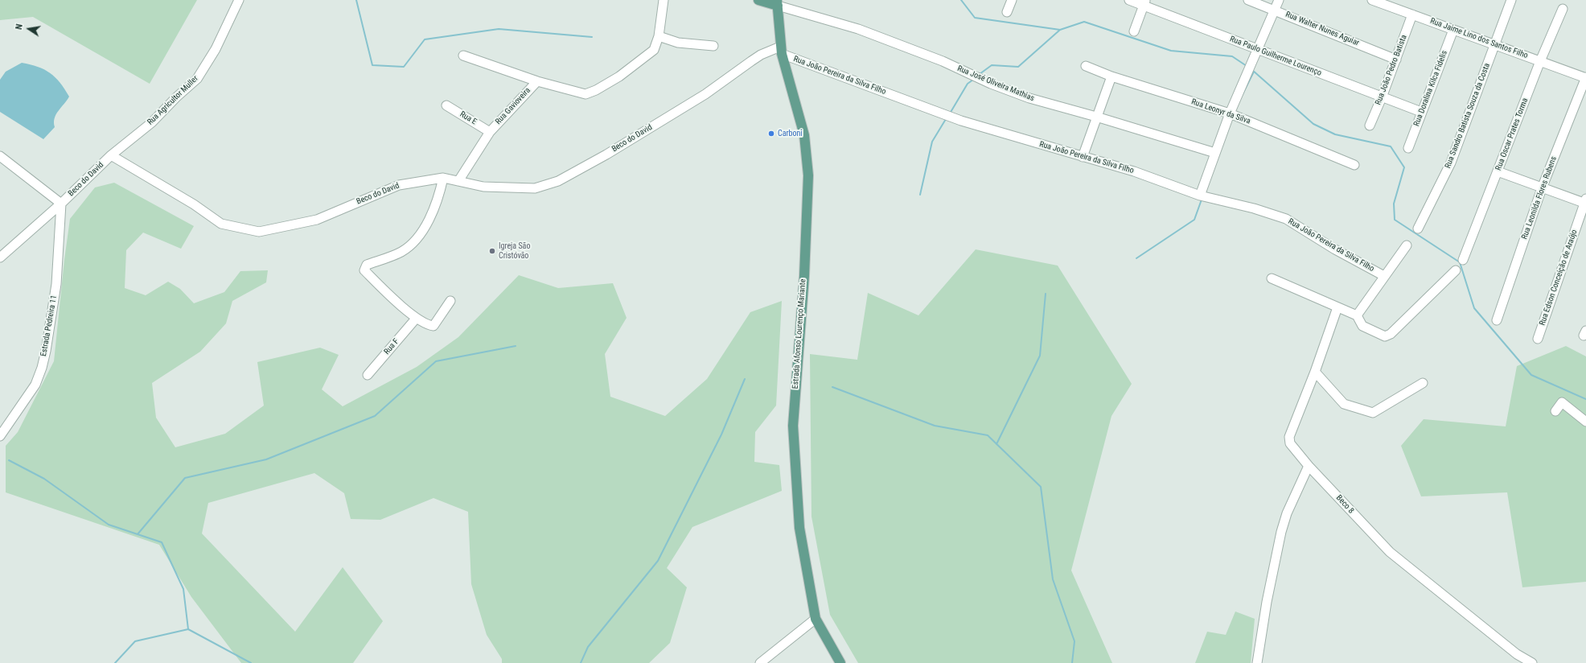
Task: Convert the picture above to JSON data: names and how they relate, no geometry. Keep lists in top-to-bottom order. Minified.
{"streets":{"main road":["Estrada Afonso Lourenço Mariante"],"street":["Rua Walter Nunes Aguiar","Rua Jaime Lino dos Santos Filho","Rua Paulo Guilherme Lourenço","Rua João Pedro Batista","Rua João Pereira da Silva Filho","Rua José Oliveira Mathias","Rua Doralina Kilca Fidelis","Rua Agricultor Muller","Rua Gavioveira","Rua Leonyr da Silva","Rua Sandro Batista Souza da Costa","Rua E","Rua Oscar Prates Torma","Beco do David","Rua Leonilda Flores Rubens","Rua Edson Conceição de Araújo","Estrada Pedreira 11","Rua F","Beco 8"]},"crossings":[["Rua Walter Nunes Aguiar","Rua João Pedro Batista"],["Rua Jaime Lino dos Santos Filho","Rua João Pedro Batista"],["Rua Jaime Lino dos Santos Filho","Rua Doralina Kilca Fidelis"],["Rua Jaime Lino dos Santos Filho","Rua Sandro Batista Souza da Costa"],["Rua Jaime Lino dos Santos Filho","Rua Oscar Prates Torma"],["Rua Jaime Lino dos Santos Filho","Rua Leonilda Flores Rubens"],["Rua Paulo Guilherme Lourenço","Rua João Pedro Batista"],["Rua Paulo Guilherme Lourenço","Rua Doralina Kilca Fidelis"],["Rua João Pereira da Silva Filho","Beco do David"],["Rua João Pereira da Silva Filho","Estrada Afonso Lourenço Mariante"],["Rua José Oliveira Mathias","Estrada Afonso Lourenço Mariante"],["Rua Agricultor Muller","Beco do David"],["Rua Gavioveira","Rua E"],["Rua Gavioveira","Beco do David"],["Beco do David","Estrada Pedreira 11"],["Beco do David","Estrada Afonso Lourenço Mariante"]],"places":["Carboni","Igreja São Cristóvão"],"north":"left"}
